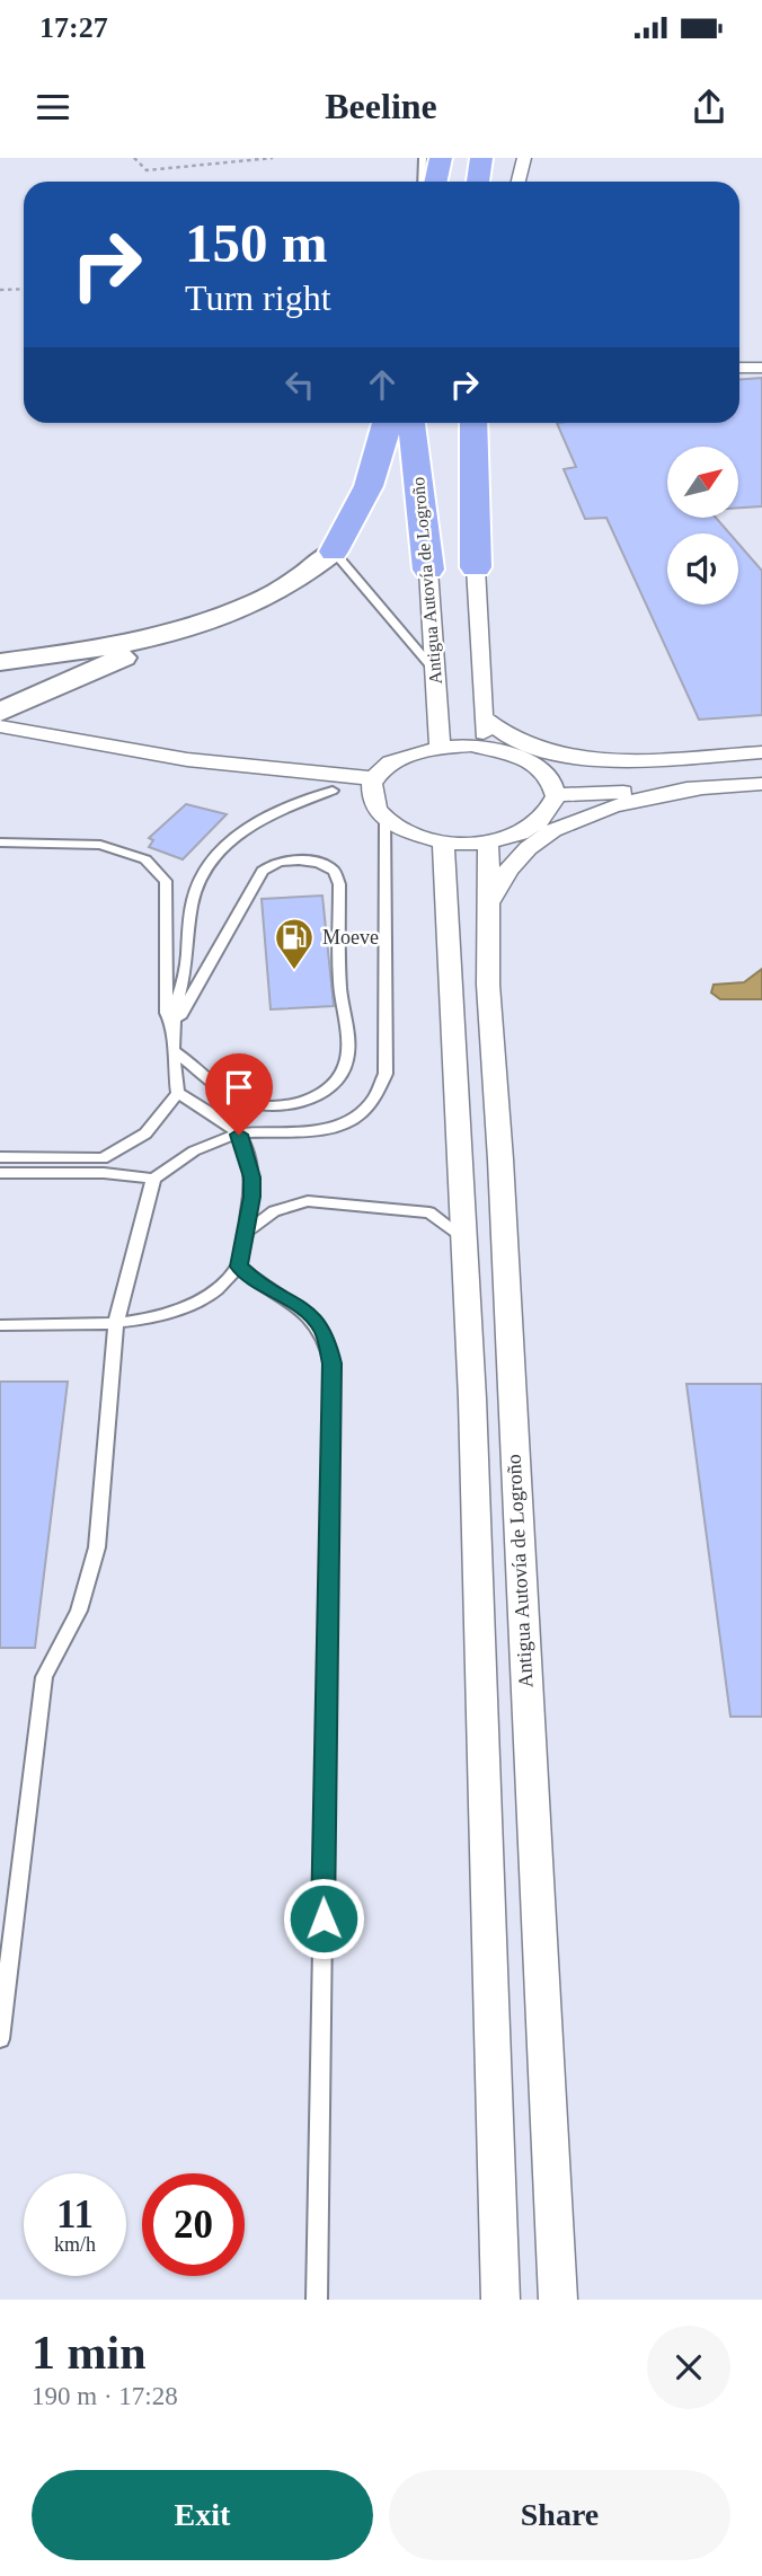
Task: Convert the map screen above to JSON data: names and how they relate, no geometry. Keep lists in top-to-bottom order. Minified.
{"streets":{"highway":["Antigua Autovía de Logroño"]},"places":{"fuel station":["Moeve"]},"north":"top right","page":{"status":"17:27","header":"Beeline","turn":["150 m","Turn right"],"speed":"11 km/h","limit":"20","heading":["1 min","190 m · 17:28"],"buttons":["Exit","Share"]}}
